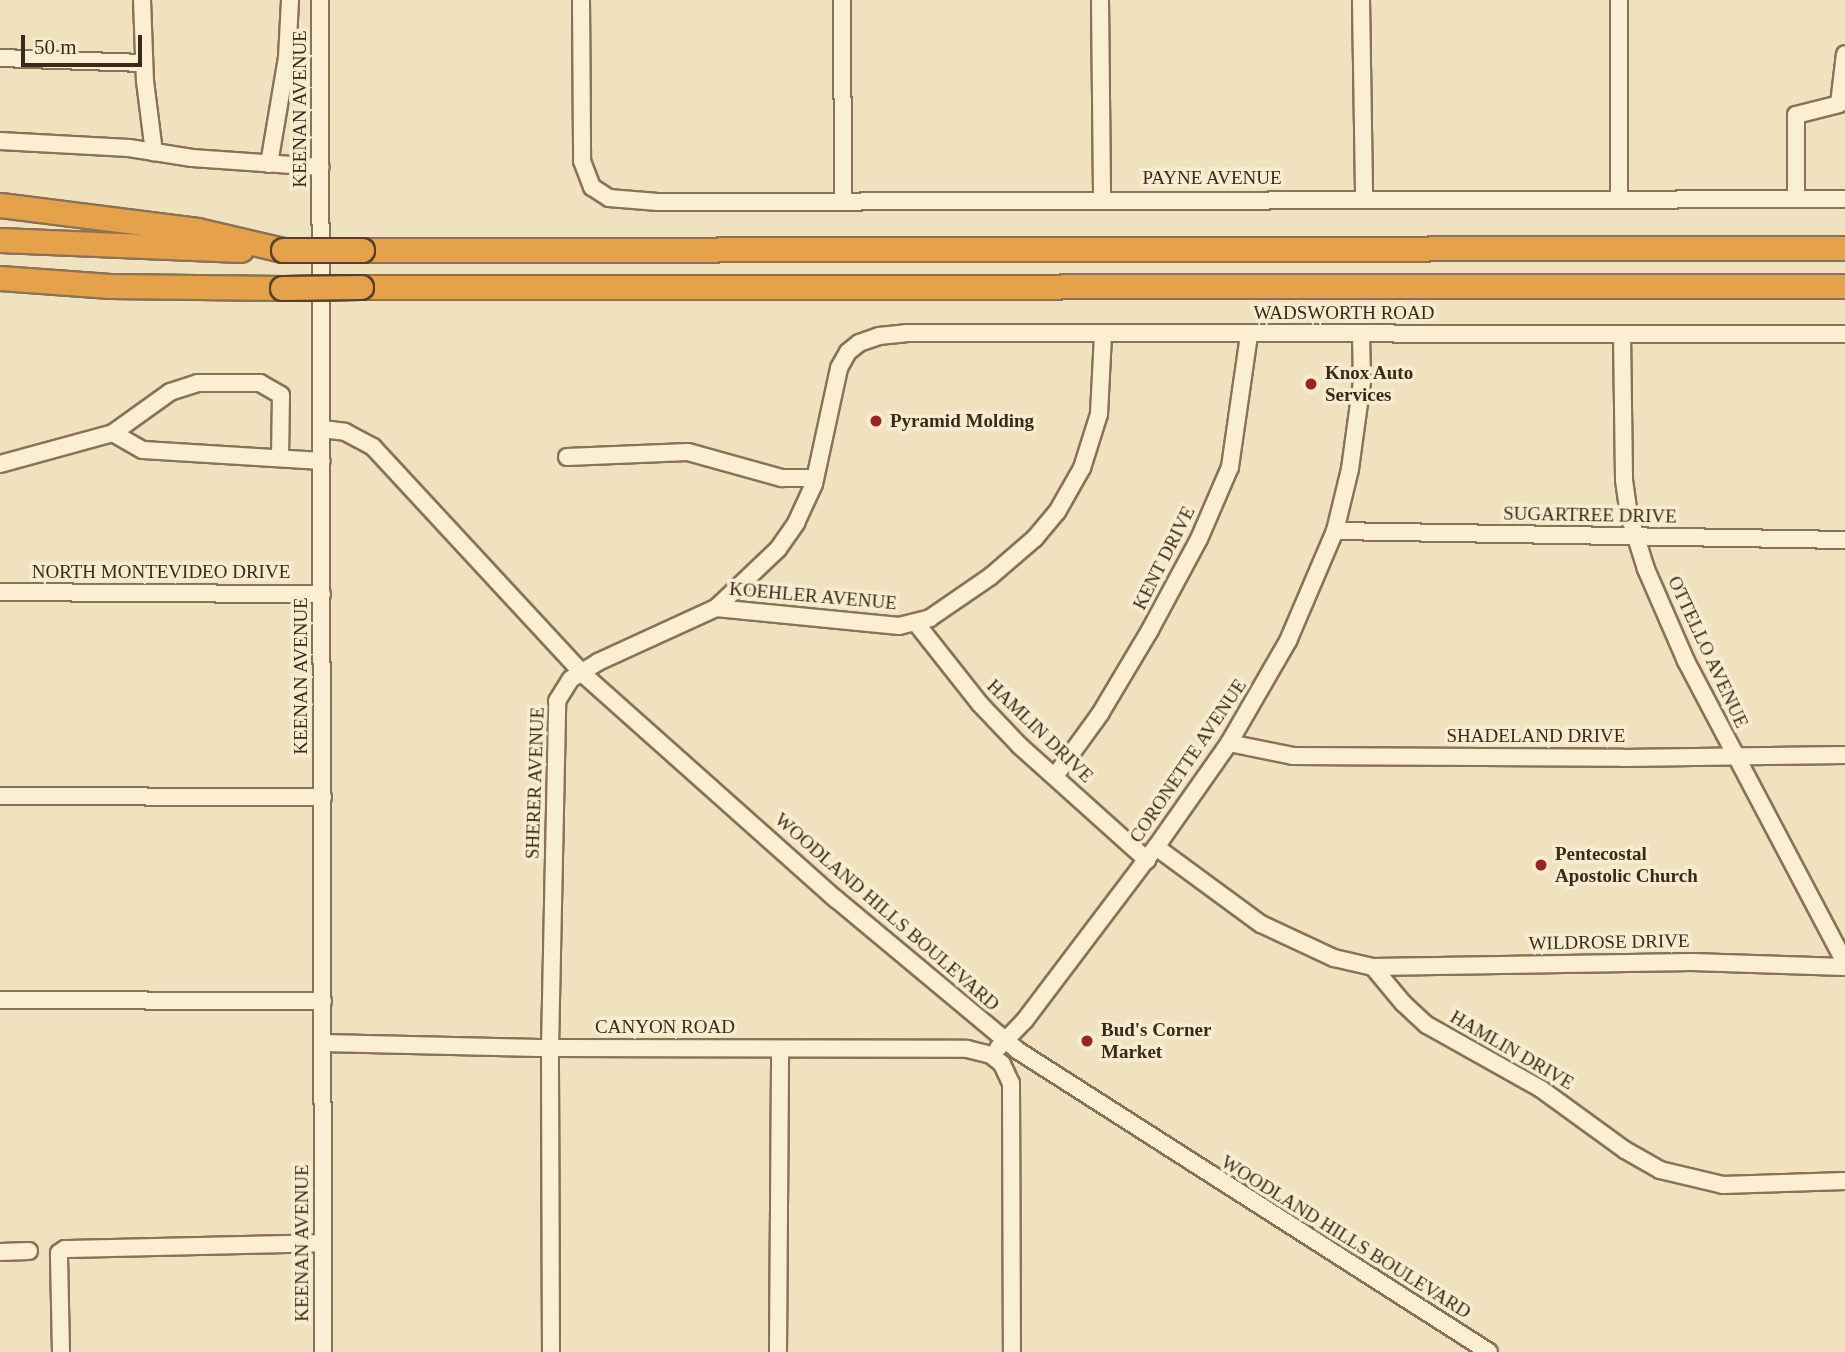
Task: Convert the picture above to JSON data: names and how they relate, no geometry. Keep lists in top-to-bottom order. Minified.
{"streets":{"street":["KEENAN AVENUE","PAYNE AVENUE","WADSWORTH ROAD","SUGARTREE DRIVE","KENT DRIVE","NORTH MONTEVIDEO DRIVE","KOEHLER AVENUE","OTTELLO AVENUE","HAMLIN DRIVE","SHADELAND DRIVE","CORONETTE AVENUE","SHERER AVENUE","WOODLAND HILLS BOULEVARD","WILDROSE DRIVE","CANYON ROAD"]},"crossings":[["KEENAN AVENUE","NORTH MONTEVIDEO DRIVE"],["KEENAN AVENUE","WOODLAND HILLS BOULEVARD"],["KEENAN AVENUE","CANYON ROAD"],["WADSWORTH ROAD","KENT DRIVE"],["WADSWORTH ROAD","KOEHLER AVENUE"],["WADSWORTH ROAD","OTTELLO AVENUE"],["WADSWORTH ROAD","CORONETTE AVENUE"],["WADSWORTH ROAD","SHERER AVENUE"],["SUGARTREE DRIVE","OTTELLO AVENUE"],["SUGARTREE DRIVE","CORONETTE AVENUE"],["KENT DRIVE","HAMLIN DRIVE"],["KOEHLER AVENUE","HAMLIN DRIVE"],["KOEHLER AVENUE","SHERER AVENUE"],["OTTELLO AVENUE","SHADELAND DRIVE"],["OTTELLO AVENUE","WILDROSE DRIVE"],["HAMLIN DRIVE","CORONETTE AVENUE"],["HAMLIN DRIVE","WILDROSE DRIVE"],["SHADELAND DRIVE","CORONETTE AVENUE"],["CORONETTE AVENUE","WOODLAND HILLS BOULEVARD"],["CORONETTE AVENUE","CANYON ROAD"],["SHERER AVENUE","WOODLAND HILLS BOULEVARD"],["SHERER AVENUE","CANYON ROAD"]],"places":["Knox Auto Services","Pyramid Molding","Pentecostal Apostolic Church","Bud's Corner Market"],"scale_bar":"50 m"}
